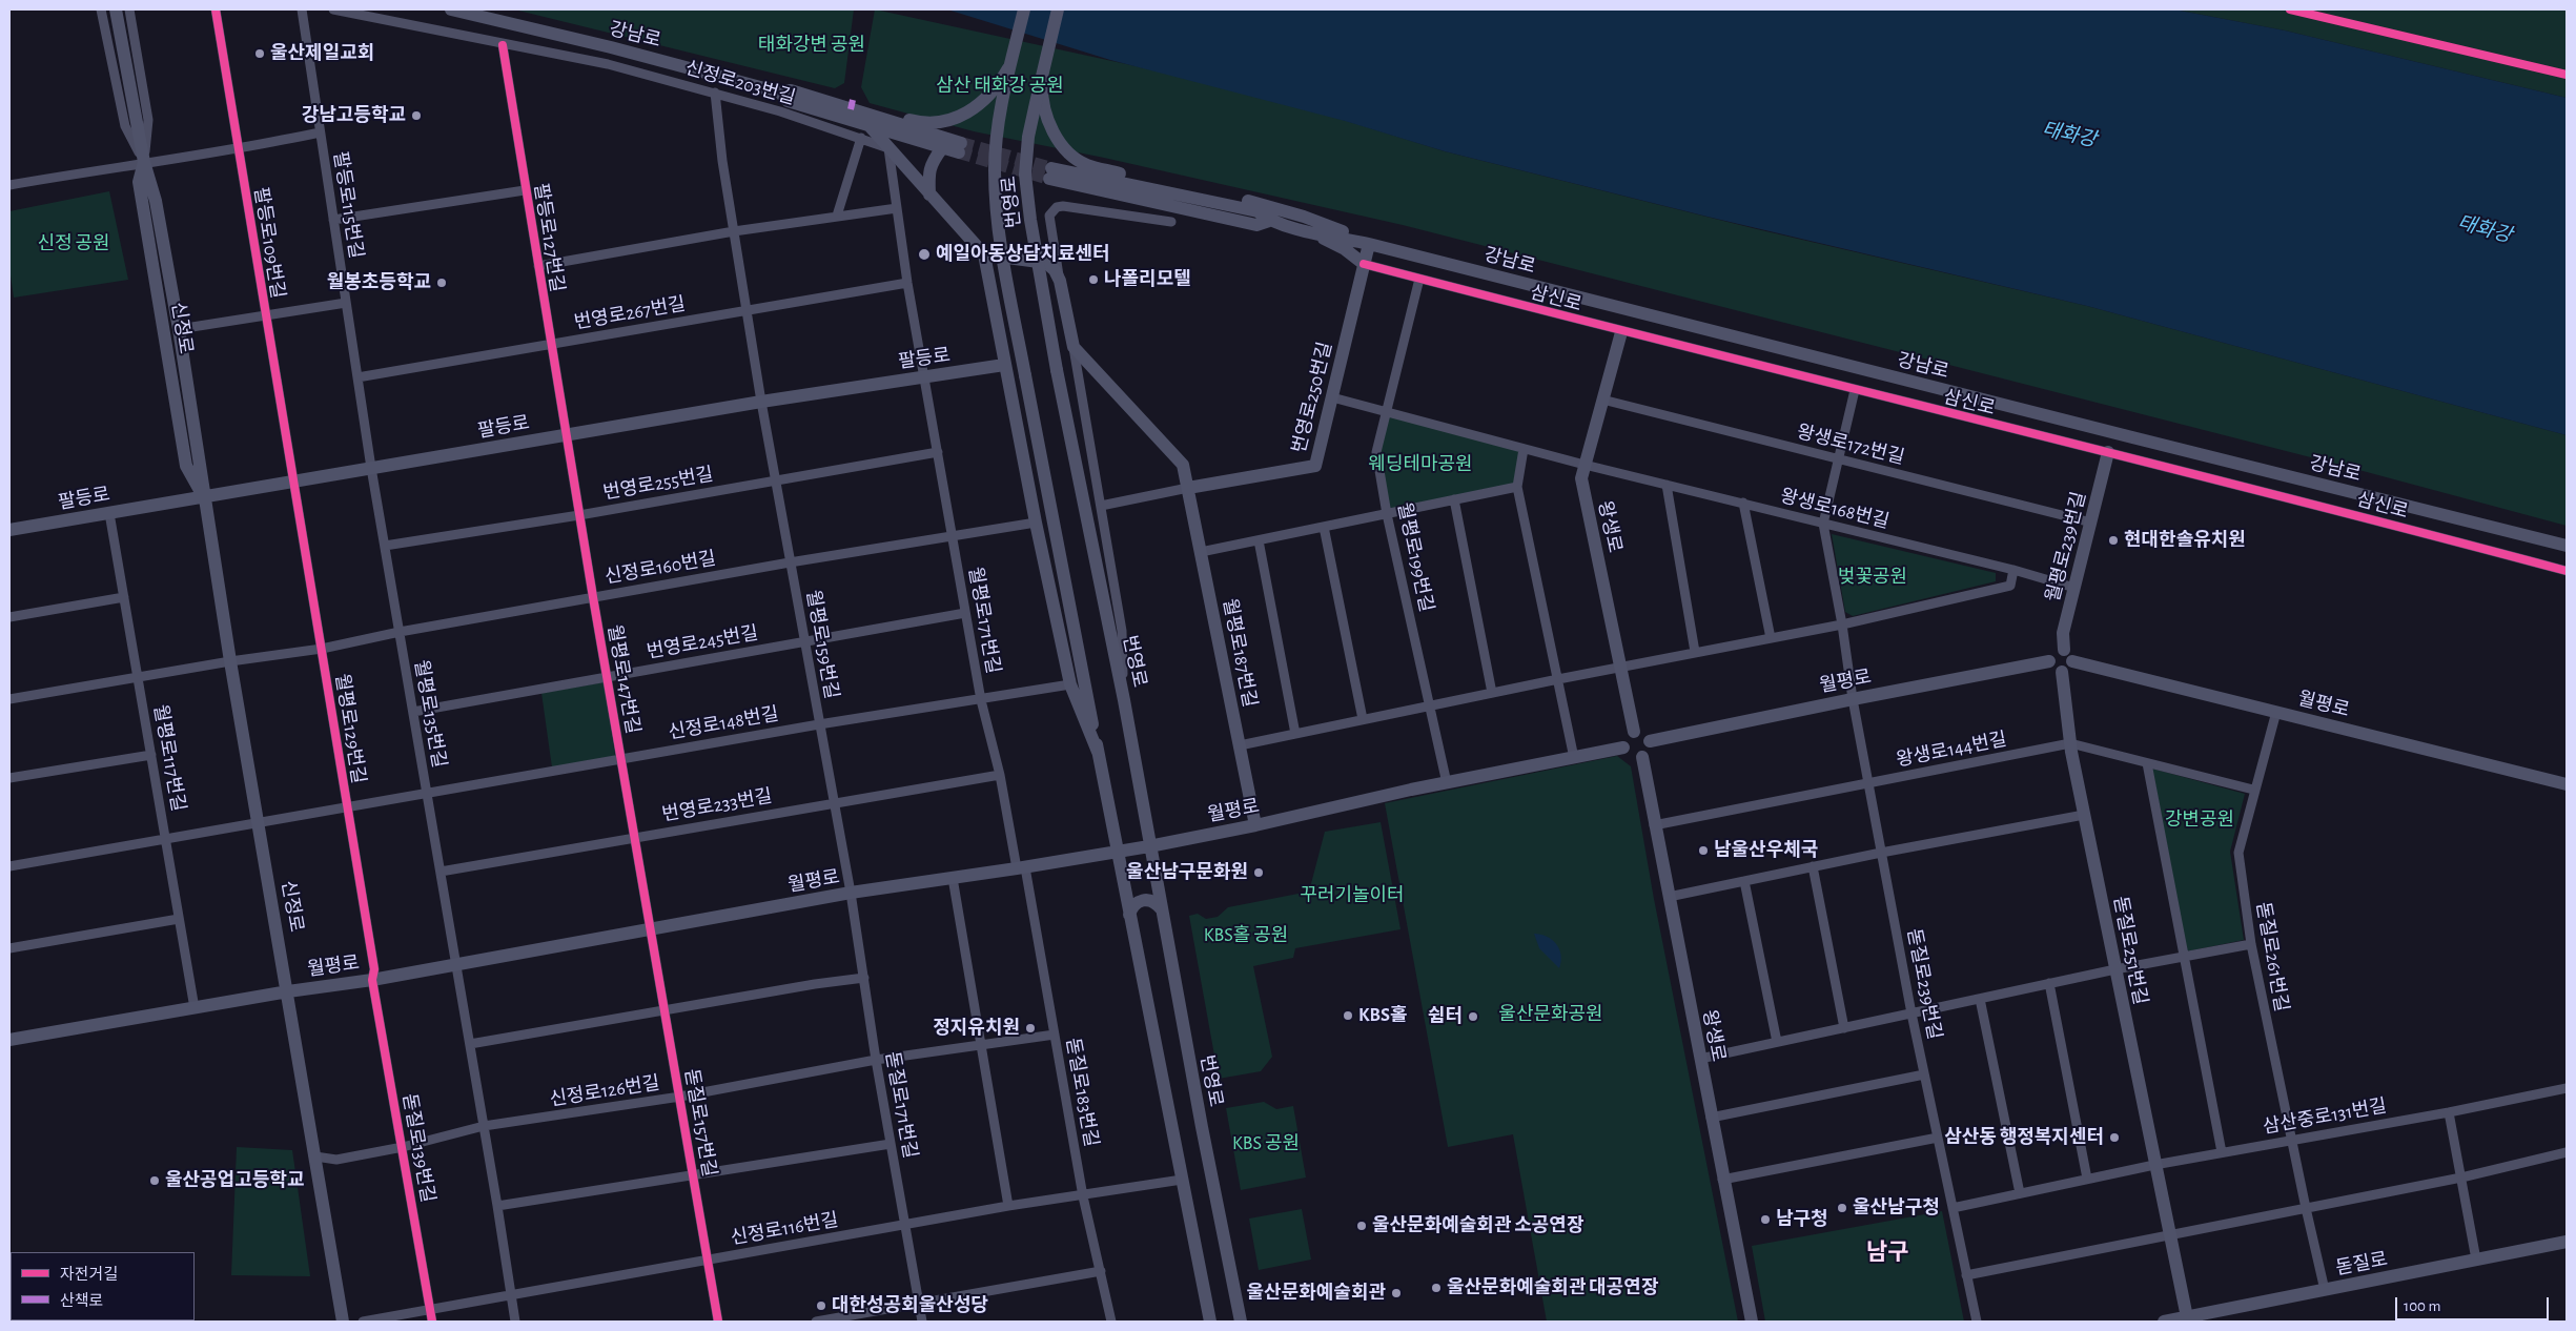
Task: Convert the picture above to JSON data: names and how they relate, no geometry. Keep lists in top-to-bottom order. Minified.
{"streets":{"main road":["강남로","번영로","신정로","팔등로","번영로250번길","왕생로","월평로239번길","월평로187번길","월평로","돋질로251번길","돋질로"],"street":["신정로203번길","팔등로115번길","팔등로127번길","팔등로109번길","삼신로","번영로267번길","왕생로172번길","번영로255번길","왕생로168번길","월평로199번길","신정로160번길","월평로171번길","번영로245번길","월평로159번길","월평로147번길","월평로135번길","신정로148번길","월평로129번길","왕생로144번길","월평로117번길","번영로233번길","돋질로261번길","돋질로239번길","신정로126번길","돋질로183번길","돋질로171번길","삼산중로131번길","돋질로157번길","돋질로139번길","신정로116번길"]},"crossings":[["강남로","번영로250번길"],["신정로203번길","팔등로127번길"],["신정로203번길","월평로171번길"],["신정로203번길","월평로159번길"],["번영로","월평로"],["번영로","신정로116번길"],["팔등로115번길","팔등로109번길"],["팔등로115번길","번영로267번길"],["팔등로115번길","팔등로"],["팔등로115번길","월평로135번길"],["팔등로127번길","번영로267번길"],["팔등로127번길","팔등로"],["팔등로127번길","월평로147번길"],["팔등로109번길","신정로"],["팔등로109번길","팔등로"],["팔등로109번길","월평로129번길"],["삼신로","번영로250번길"],["삼신로","왕생로"],["삼신로","월평로239번길"],["삼신로","월평로199번길"],["번영로267번길","월평로171번길"],["번영로267번길","월평로159번길"],["신정로","팔등로"],["신정로","신정로160번길"],["신정로","월평로"],["신정로","신정로148번길"],["신정로","신정로126번길"],["팔등로","월평로171번길"],["팔등로","월평로159번길"],["팔등로","월평로147번길"],["팔등로","월평로135번길"],["팔등로","월평로129번길"],["팔등로","월평로117번길"],["번영로250번길","왕생로168번길"],["번영로250번길","월평로187번길"],["왕생로172번길","왕생로"],["왕생로172번길","월평로239번길"],["번영로255번길","월평로171번길"],["번영로255번길","월평로159번길"],["번영로255번길","월평로147번길"],["번영로255번길","월평로135번길"],["왕생로168번길","왕생로"],["왕생로168번길","월평로239번길"],["왕생로168번길","월평로199번길"],["왕생로168번길","돋질로239번길"],["왕생로","월평로"],["왕생로","왕생로144번길"],["월평로239번길","월평로"],["월평로239번길","돋질로251번길"],["월평로199번길","월평로"],["신정로160번길","월평로171번길"],["신정로160번길","월평로159번길"],["신정로160번길","월평로147번길"],["신정로160번길","월평로135번길"],["신정로160번길","월평로129번길"],["신정로160번길","월평로117번길"],["월평로171번길","번영로245번길"],["월평로171번길","월평로"],["월평로171번길","신정로148번길"],["월평로171번길","번영로233번길"],["월평로171번길","돋질로183번길"],["번영로245번길","월평로159번길"],["번영로245번길","월평로147번길"],["번영로245번길","월평로135번길"],["월평로159번길","월평로"],["월평로159번길","신정로148번길"],["월평로159번길","번영로233번길"],["월평로159번길","돋질로171번길"],["월평로187번길","월평로"],["월평로147번길","월평로"],["월평로147번길","신정로148번길"],["월평로147번길","번영로233번길"],["월평로147번길","돋질로157번길"],["월평로","월평로135번길"],["월평로","월평로129번길"],["월평로","월평로117번길"],["월평로","돋질로251번길"],["월평로","돋질로261번길"],["월평로","돋질로239번길"],["월평로","돋질로183번길"],["월평로","돋질로171번길"],["월평로","돋질로157번길"],["월평로","돋질로139번길"],["월평로135번길","신정로148번길"],["월평로135번길","번영로233번길"],["월평로135번길","신정로126번길"],["월평로135번길","신정로116번길"],["신정로148번길","월평로129번길"],["신정로148번길","월평로117번길"],["월평로129번길","돋질로139번길"],["왕생로144번길","돋질로251번길"],["왕생로144번길","돋질로261번길"],["왕생로144번길","돋질로239번길"],["돋질로251번길","삼산중로131번길"],["돋질로251번길","돋질로"],["돋질로261번길","삼산중로131번길"],["돋질로261번길","돋질로"],["돋질로239번길","삼산중로131번길"],["신정로126번길","돋질로183번길"],["신정로126번길","돋질로171번길"],["신정로126번길","돋질로157번길"],["신정로126번길","돋질로139번길"],["돋질로183번길","신정로116번길"],["돋질로171번길","돋질로157번길"],["돋질로171번길","신정로116번길"],["돋질로157번길","신정로116번길"],["돋질로139번길","신정로116번길"]],"districts":["남구"],"water":["태화강"],"parks":["태화강변 공원","삼산 태화강 공원","신정 공원","웨딩테마공원","벚꽃공원","강변공원","꾸러기놀이터","KBS홀 공원","울산문화공원","KBS 공원"],"places":["울산제일교회","강남고등학교","예일아동상담치료센터","나폴리모텔","월봉초등학교","현대한솔유치원","남울산우체국","울산남구문화원","KBS홀","쉼터","정지유치원","삼산동 행정복지센터","울산공업고등학교","울산남구청","남구청","울산문화예술회관 소공연장","울산문화예술회관 대공연장","울산문화예술회관","대한성공회울산성당"],"legend":["자전거길","산책로"],"scale_bar":"100 m"}
